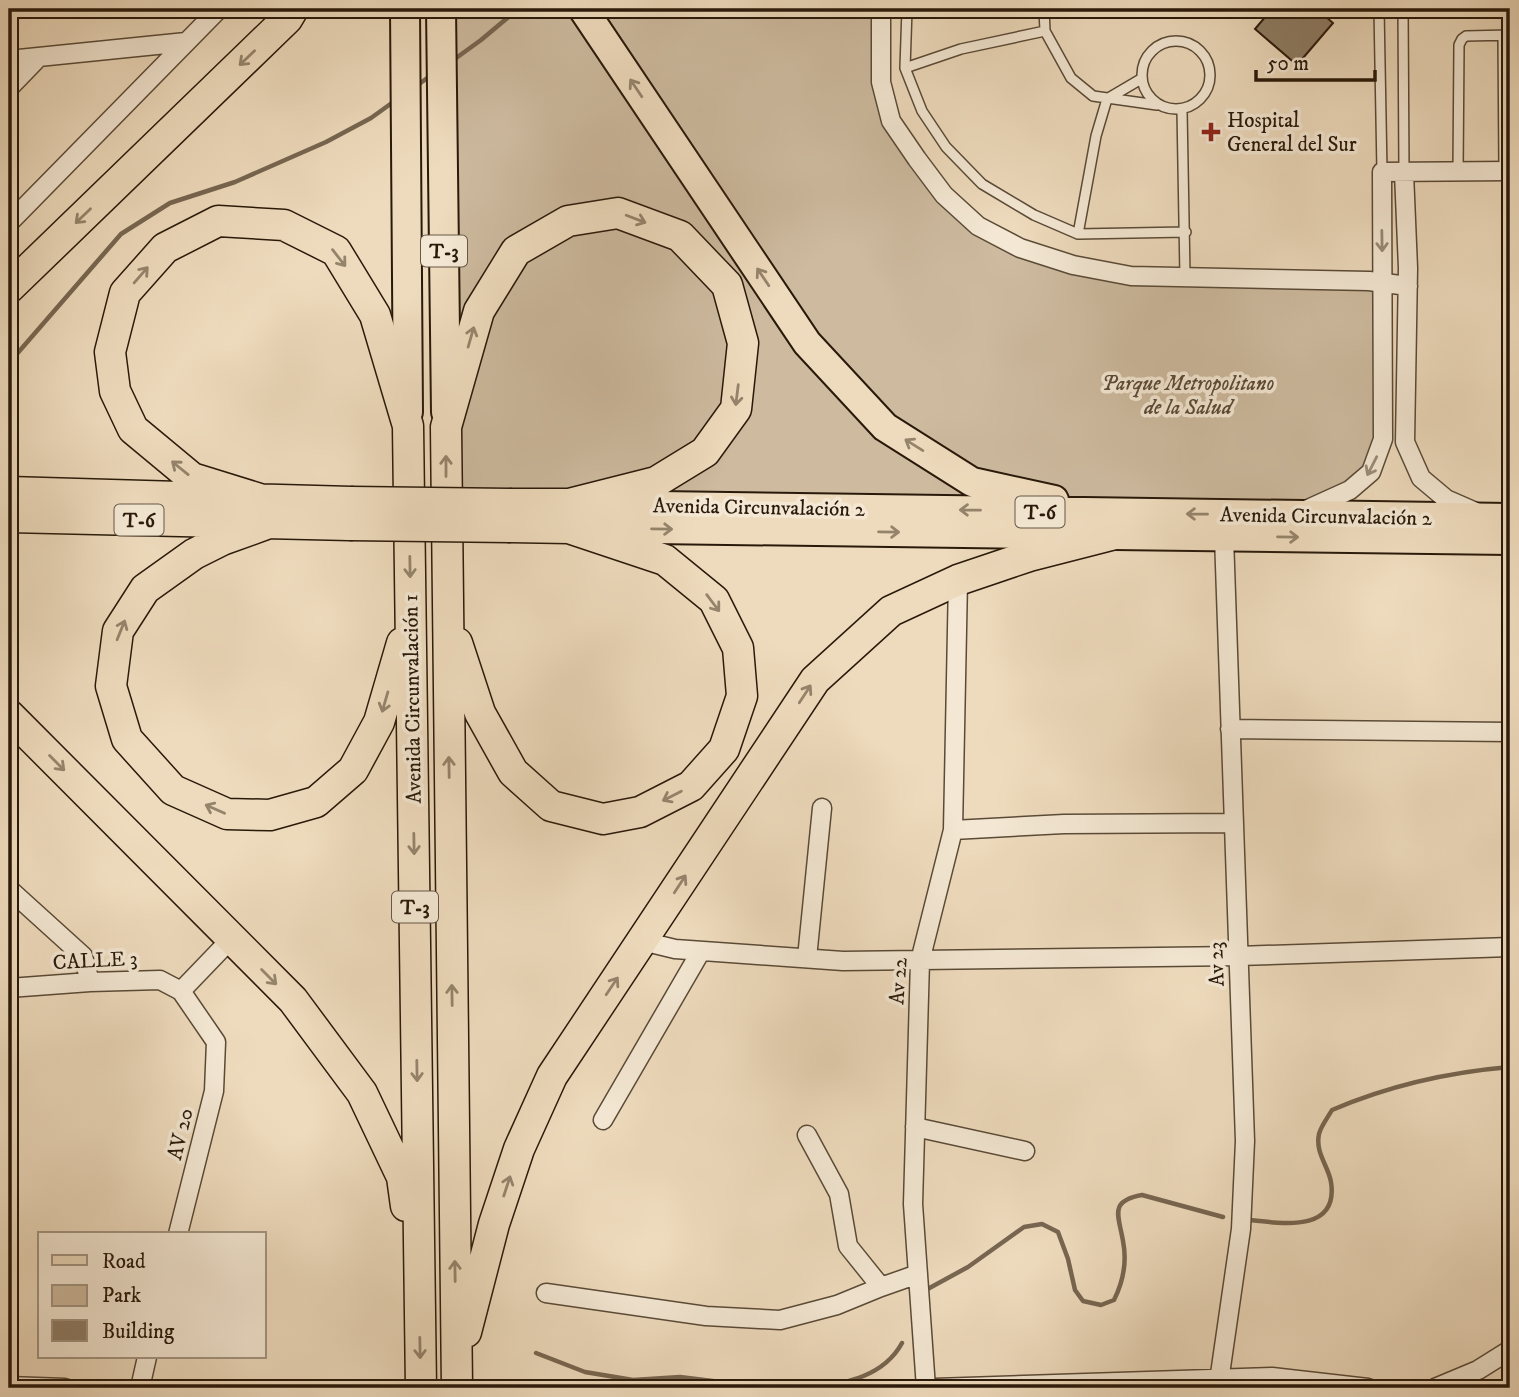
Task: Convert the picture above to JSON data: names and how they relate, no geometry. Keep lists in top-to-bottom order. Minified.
{"streets":{"highway":["T-3","Avenida Circunvalación 2","T-6","Avenida Circunvalación 1"],"street":["CALLE 3","Av 23","Av 22","AV 20"]},"crossings":[["Avenida Circunvalación 2","Av 23"],["CALLE 3","AV 20"]],"parks":["Parque Metropolitano de la Salud"],"places":{"health":["Hospital General del Sur"]},"legend":["Road","Park","Building"],"scale_bar":"50 m"}
